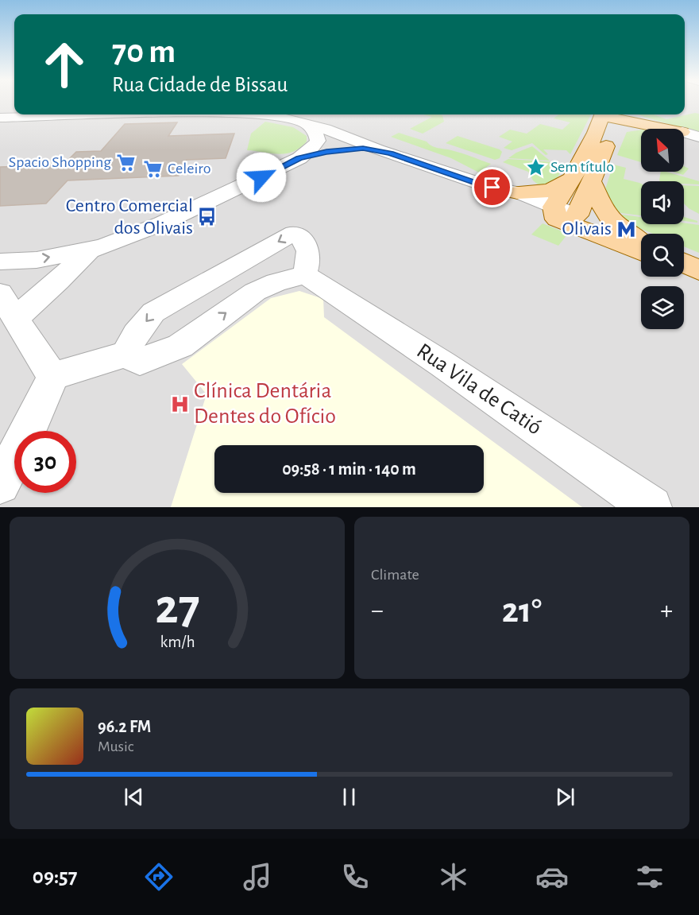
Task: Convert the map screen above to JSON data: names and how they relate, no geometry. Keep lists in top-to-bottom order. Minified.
{"streets":{"street":["Rua Vila de Catió"]},"places":{"supermarket":["Spacio Shopping","Celeiro"],"place":["Sem título"],"bus stop":["Centro Comercial dos Olivais"],"metro station":["Olivais"],"hospital":["Clínica Dentária Dentes do Ofício"]},"north":"top left","page":{"turn":["70 m","Rua Cidade de Bissau"],"limit":"30","trip":"09:58 · 1 min · 140 m","tile":"Climate","heat":["−","21°","+"],"song":["96.2 FM","Music"],"tabs":"09:57","gauge":["27","km/h"]}}
